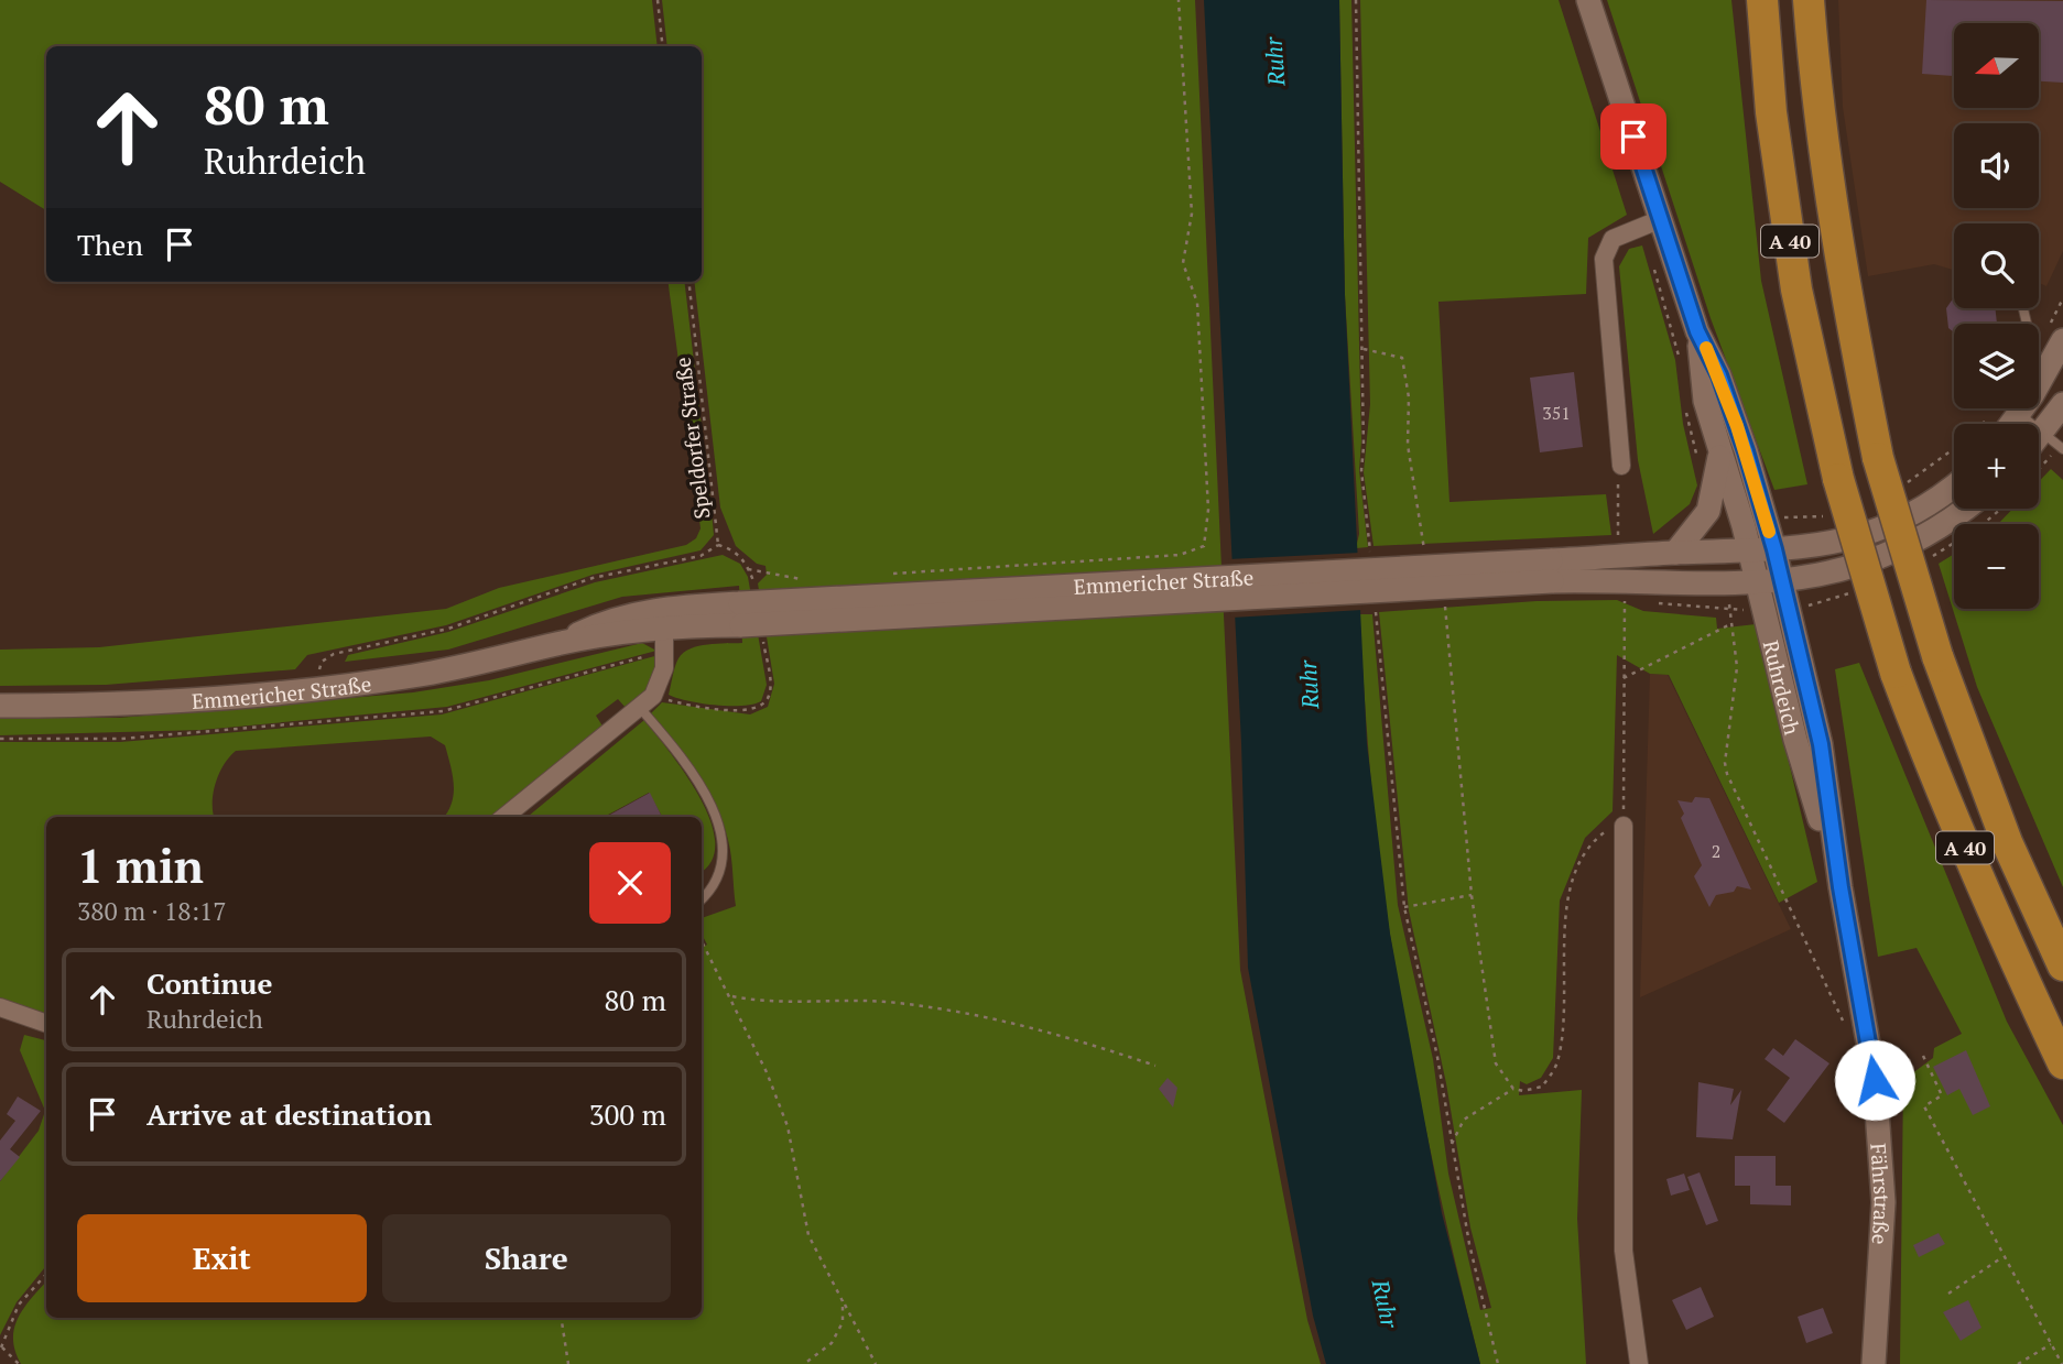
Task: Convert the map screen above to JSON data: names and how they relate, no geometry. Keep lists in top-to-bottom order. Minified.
{"streets":{"highway":["A 40"],"main road":["Emmericher Straße","Ruhrdeich","Fährstraße"],"path":["Speldorfer Straße"]},"crossings":[["Speldorfer Straße","Emmericher Straße"],["Emmericher Straße","Ruhrdeich"],["Ruhrdeich","Fährstraße"]],"water":["Ruhr"],"house_numbers":["351","2"],"north":"left","page":{"map_buttons":["+","−"],"turn":["80 m","Ruhrdeich"],"then":"Then","heading":["1 min","380 m · 18:17"],"list":[{"name":"Continue","note":"Ruhrdeich","value":"80 m"},{"name":"Arrive at destination","value":"300 m"}],"buttons":["Exit","Share"]}}
